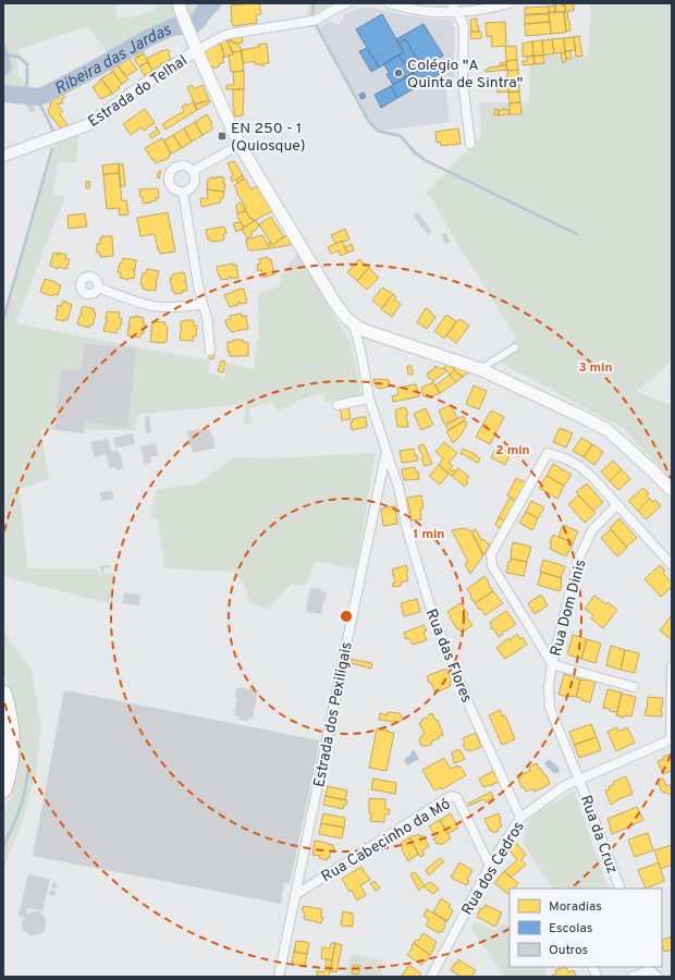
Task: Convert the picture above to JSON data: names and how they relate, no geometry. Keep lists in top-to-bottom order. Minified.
{"streets":{"street":["Estrada do Telhal","Rua Dom Dinis","Rua das Flores","Estrada dos Pexiligais","Rua da Cruz","Rua Cabecinho da Mó","Rua dos Cedros"]},"crossings":[["Rua Dom Dinis","Rua da Cruz"],["Rua das Flores","Estrada dos Pexiligais"],["Rua das Flores","Rua dos Cedros"],["Estrada dos Pexiligais","Rua Cabecinho da Mó"],["Rua da Cruz","Rua dos Cedros"],["Rua Cabecinho da Mó","Rua dos Cedros"]],"water":["Ribeira das Jardas"],"places":{"other":["Colégio \"A Quinta de Sintra\""],"transit":["EN 250 - 1 (Quiosque)"]},"legend":["Moradias","Escolas","Outros"],"rings":["3 min","2 min","1 min"]}
